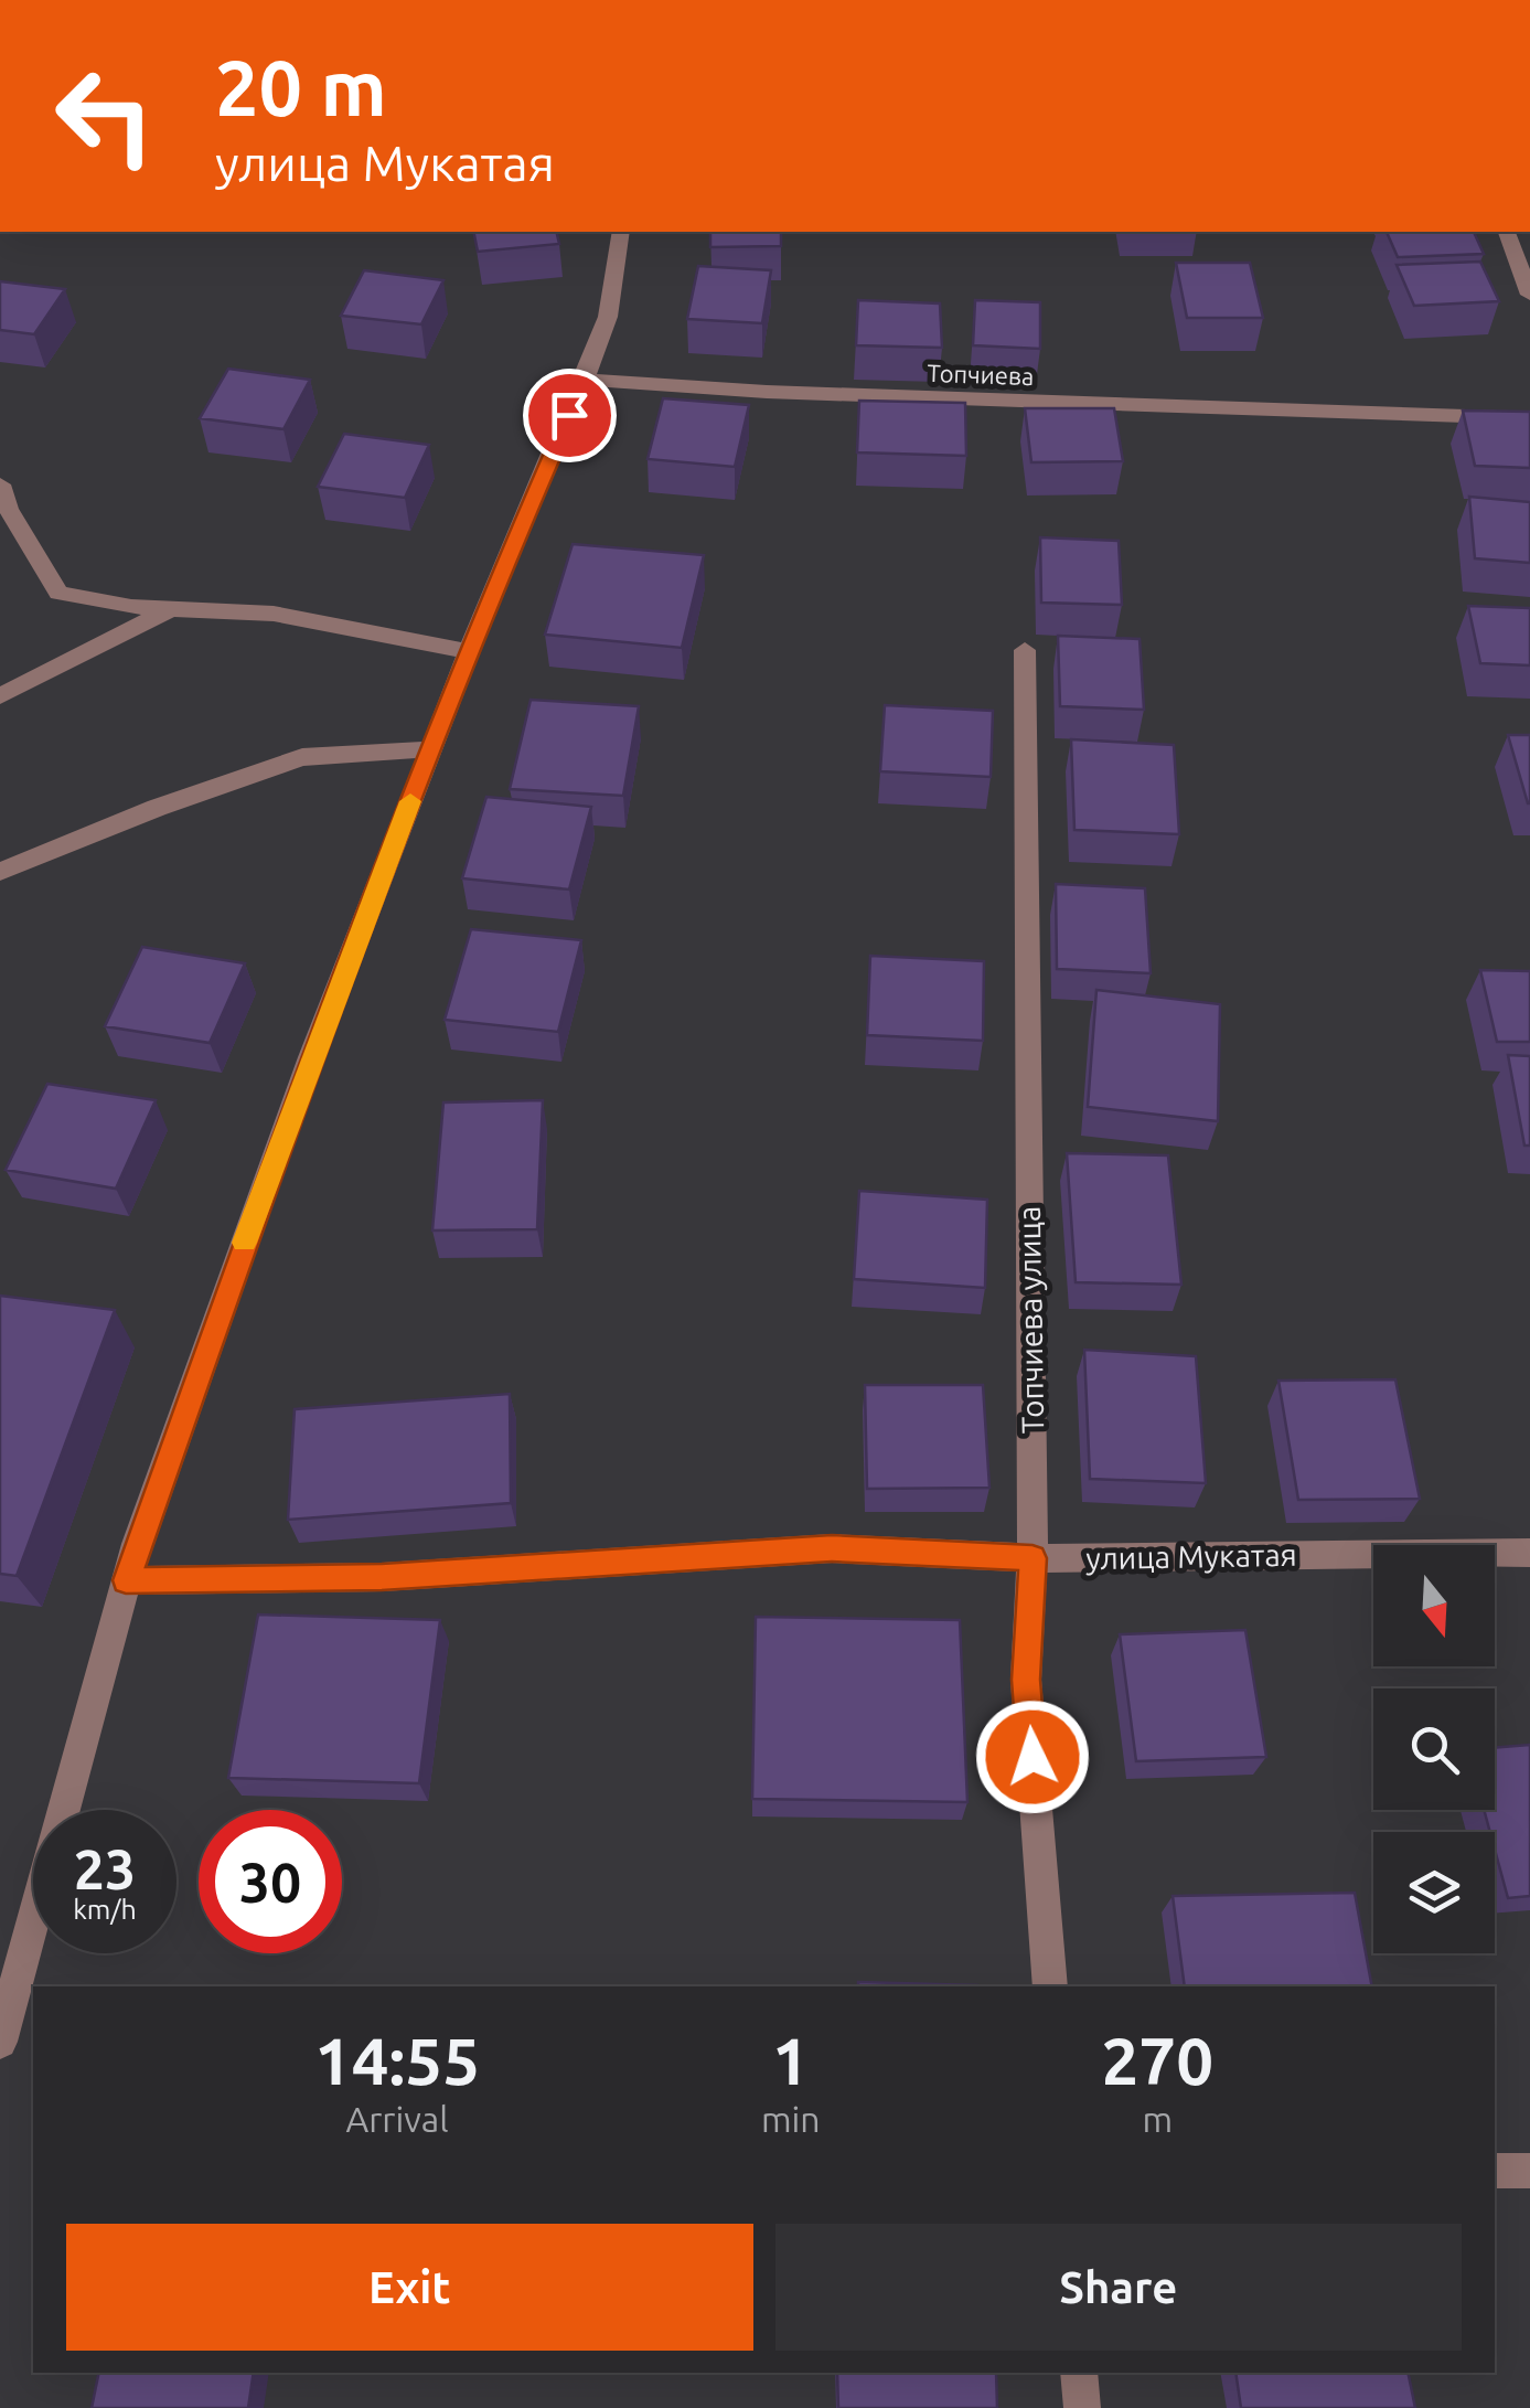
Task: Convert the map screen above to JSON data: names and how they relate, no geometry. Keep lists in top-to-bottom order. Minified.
{"streets":{"street":["Топчиева","Топчиева улица","улица Мукатая"]},"crossings":[["Топчиева улица","улица Мукатая"]],"north":"bottom","page":{"turn":["20 m","улица Мукатая"],"speed":"23 km/h","limit":"30","eta":["14:55","Arrival","1","min","270","m"],"buttons":["Exit","Share"]}}
